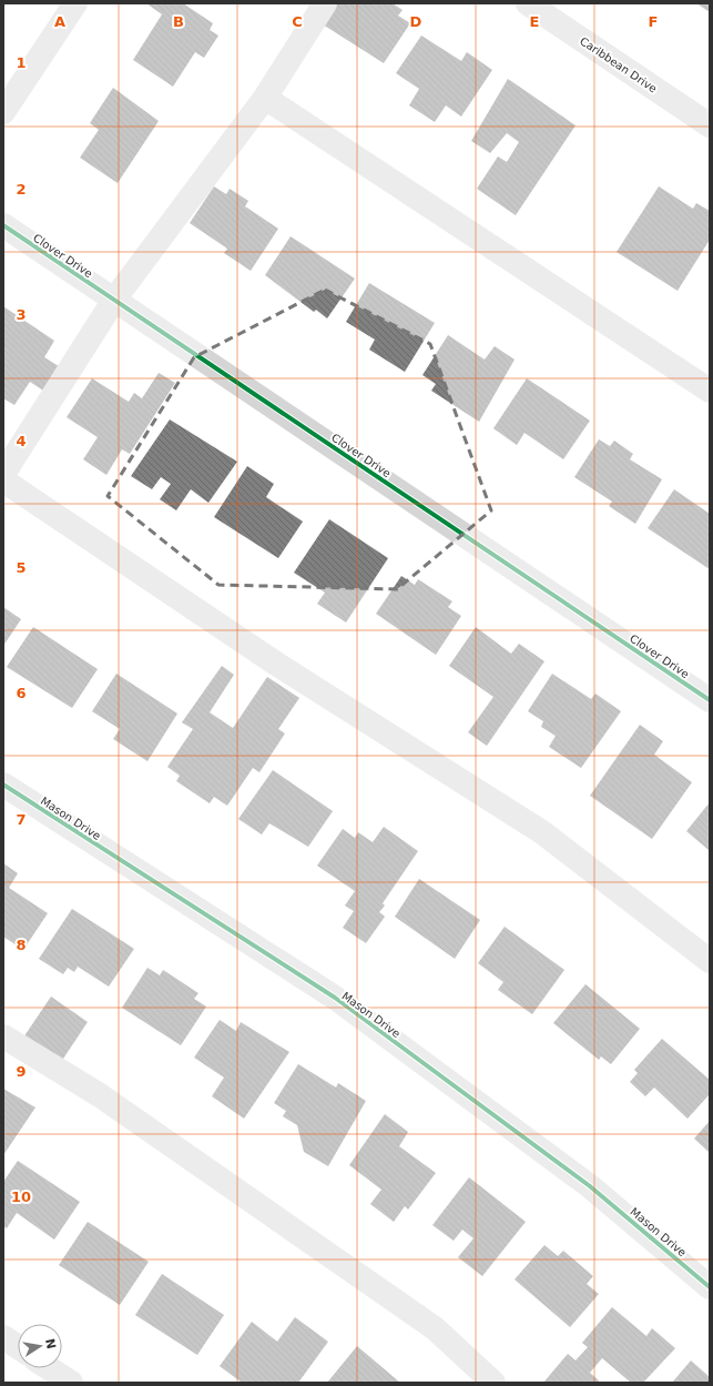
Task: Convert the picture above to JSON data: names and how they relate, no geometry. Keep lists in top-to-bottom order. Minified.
{"streets":{"street":["Caribbean Drive","Clover Drive","Mason Drive"]},"north":"right","grid":{"columns":["A","B","C","D","E","F"],"rows":["1","2","3","4","5","6","7","8","9","10"]}}
